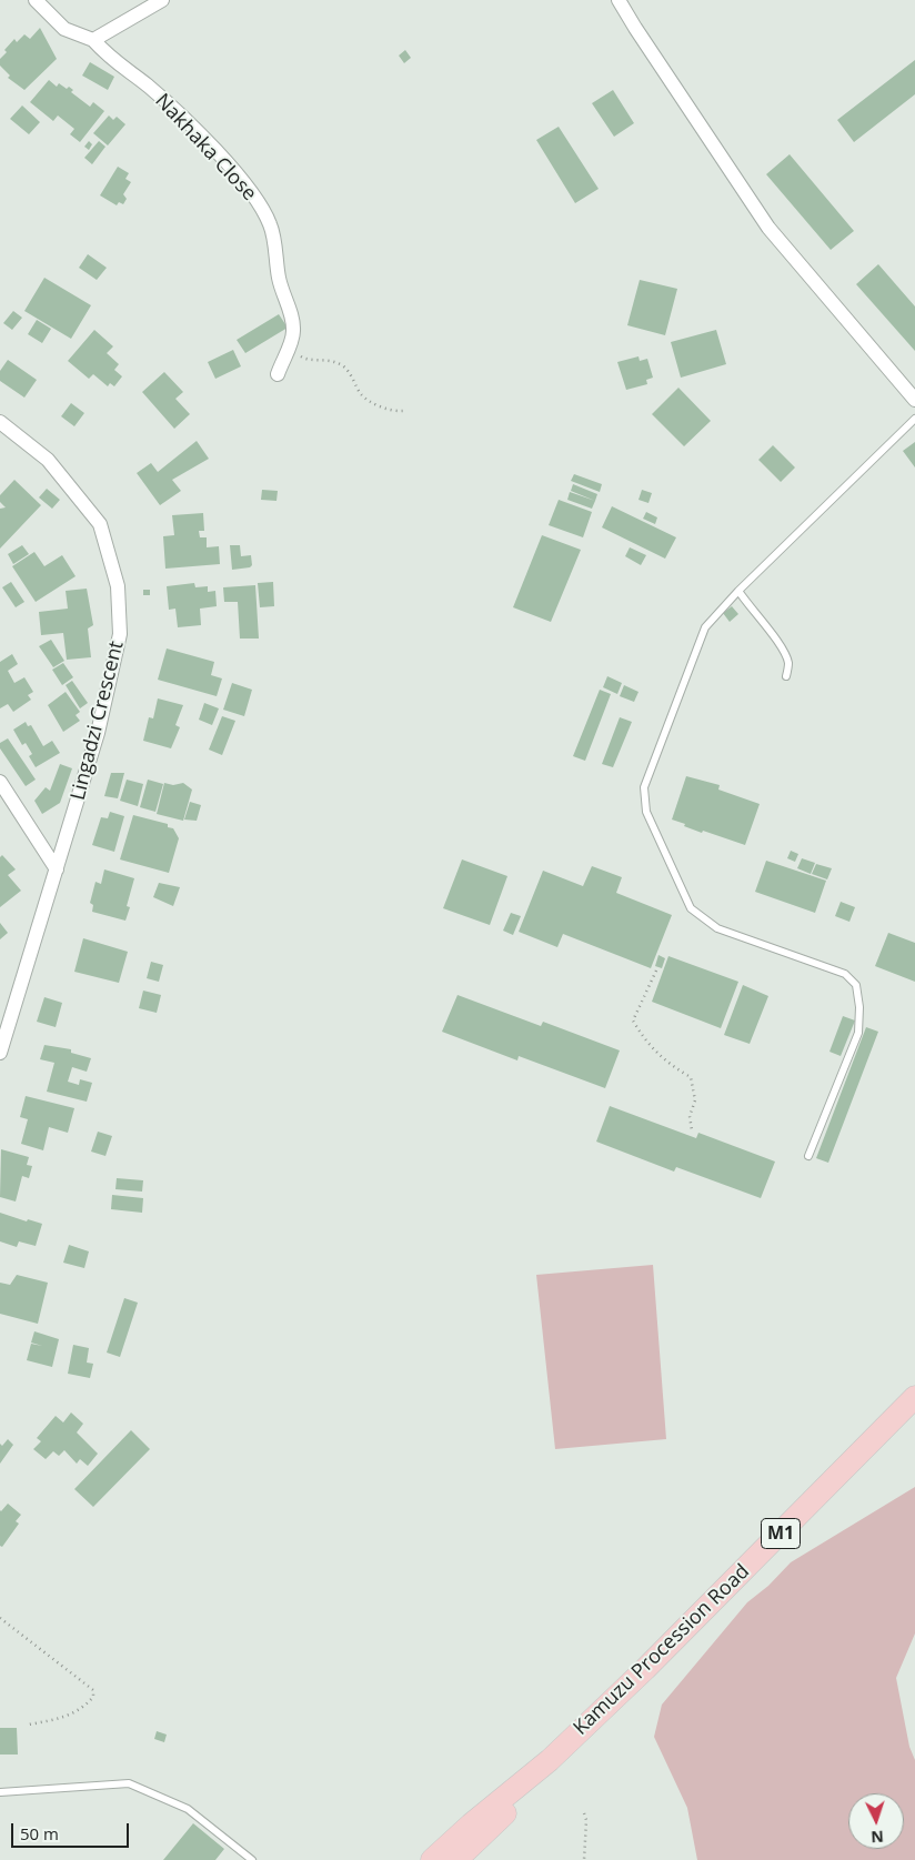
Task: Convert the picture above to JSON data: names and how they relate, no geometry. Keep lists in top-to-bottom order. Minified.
{"streets":{"highway":["M1","Kamuzu Procession Road"],"street":["Nakhaka Close","Lingadzi Crescent"]},"scale_bar":"50 m","north":"bottom"}
